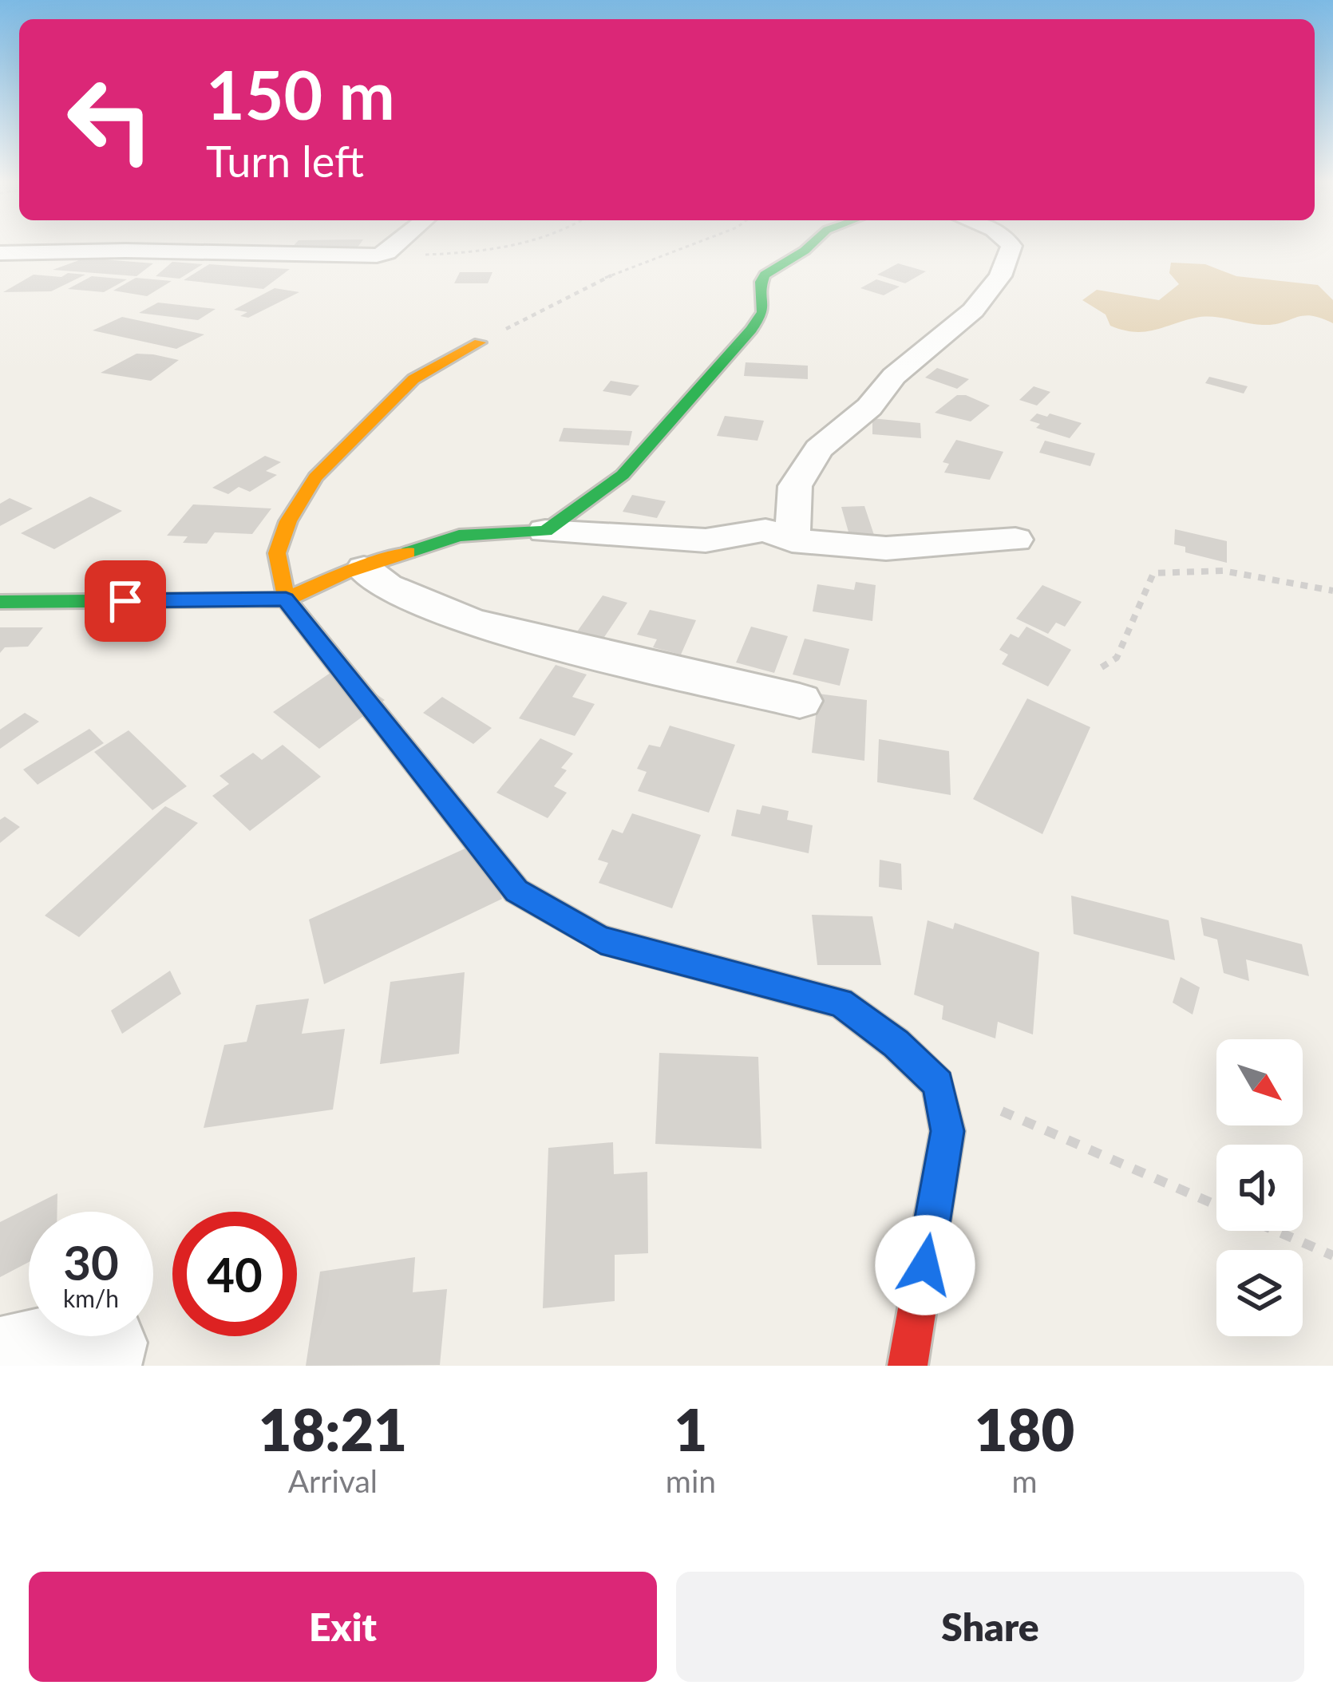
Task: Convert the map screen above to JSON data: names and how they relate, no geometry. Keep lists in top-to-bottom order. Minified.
{"north":"bottom right","page":{"turn":["150 m","Turn left"],"speed":"30 km/h","limit":"40","eta":["18:21","Arrival","1","min","180","m"],"buttons":["Exit","Share"]}}
